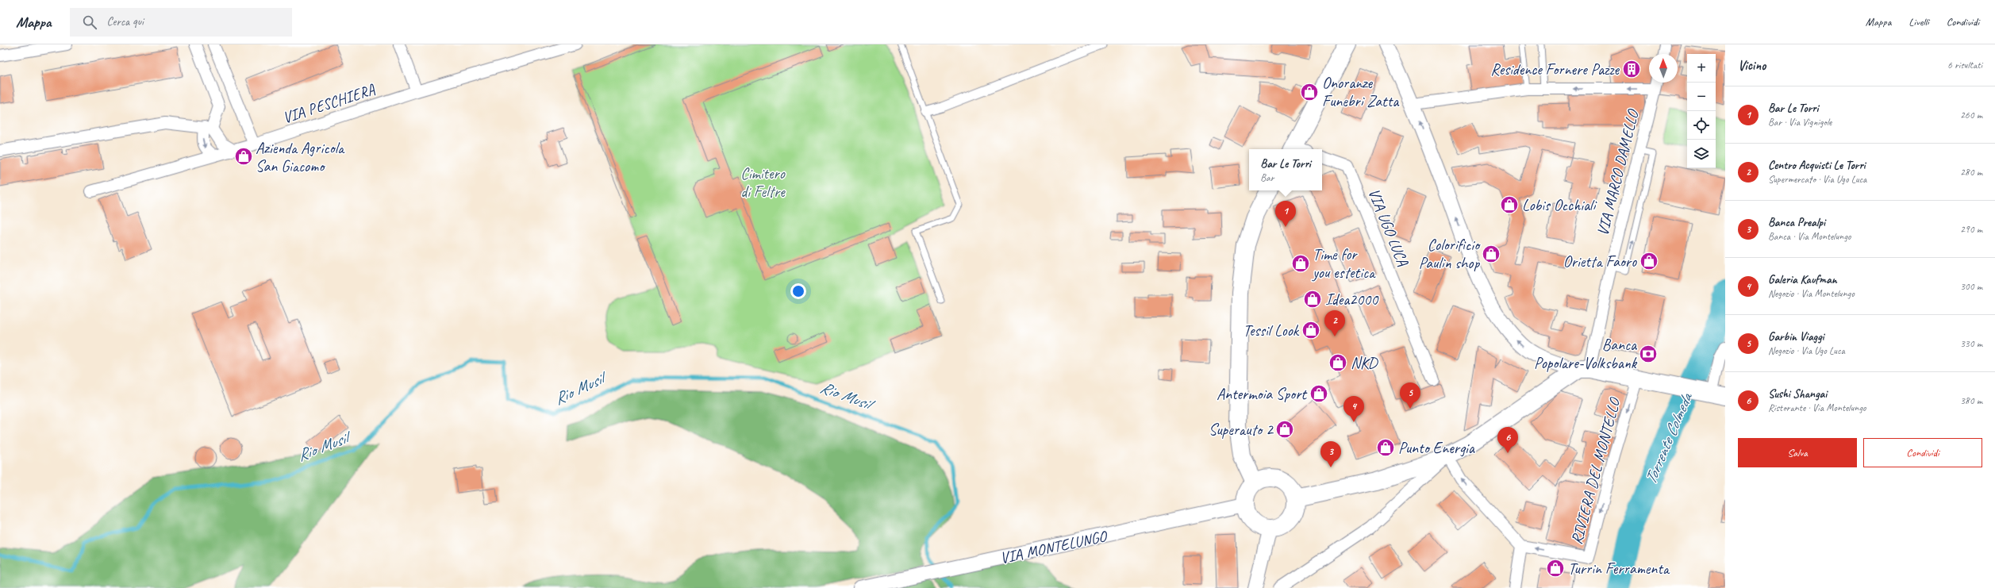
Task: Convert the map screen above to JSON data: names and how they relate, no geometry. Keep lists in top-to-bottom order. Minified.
{"streets":{"street":["VIA PESCHIERA","VIA MARCO DAMELLO","VIA UGO LUCA","RIVIERA DEL MONTELLO","VIA MONTELUNGO"]},"water":["Rio Musil","Torrente Colmeda"],"parks":["Cimitero di Feltre"],"places":{"building":["Residence Fornere Pazze"],"shop":["Onoranze Funebri Zatta","Azienda Agricola San Giacomo","Lobis Occhiali","Colorificio Paulin shop","Orietta Faoro","Time for you estetica","Idea2000","Tessil Look","NKD","Antermoia Sport","Superauto 2","Punto Energia","Turrin Ferramenta"],"bank":["Banca Popolare-Volksbank"]},"north":"top","page":{"header":"Mappa","search":"Cerca qui","nav":["Mappa","Livelli","Condividi"],"heading":["Vicino","6 risultati"],"map_buttons":["+","−"],"list":[{"mark":"1","name":"Bar Le Torri","note":"Bar · Via Vignigole","value":"260 m"},{"mark":"2","name":"Centro Acquisti Le Torri","note":"Supermercato · Via Ugo Luca","value":"280 m"},{"mark":"3","name":"Banca Prealpi","note":"Banca · Via Montelungo","value":"290 m"},{"mark":"4","name":"Galeria Kaufman","note":"Negozio · Via Montelungo","value":"300 m"},{"mark":"5","name":"Garbin Viaggi","note":"Negozio · Via Ugo Luca","value":"330 m"},{"mark":"6","name":"Sushi Shangai","note":"Ristorante · Via Montelungo","value":"380 m"}],"popup":["Bar Le Torri","Bar"],"pins":["1","2","5","4","6","3"],"buttons":["Salva","Condividi"]}}
